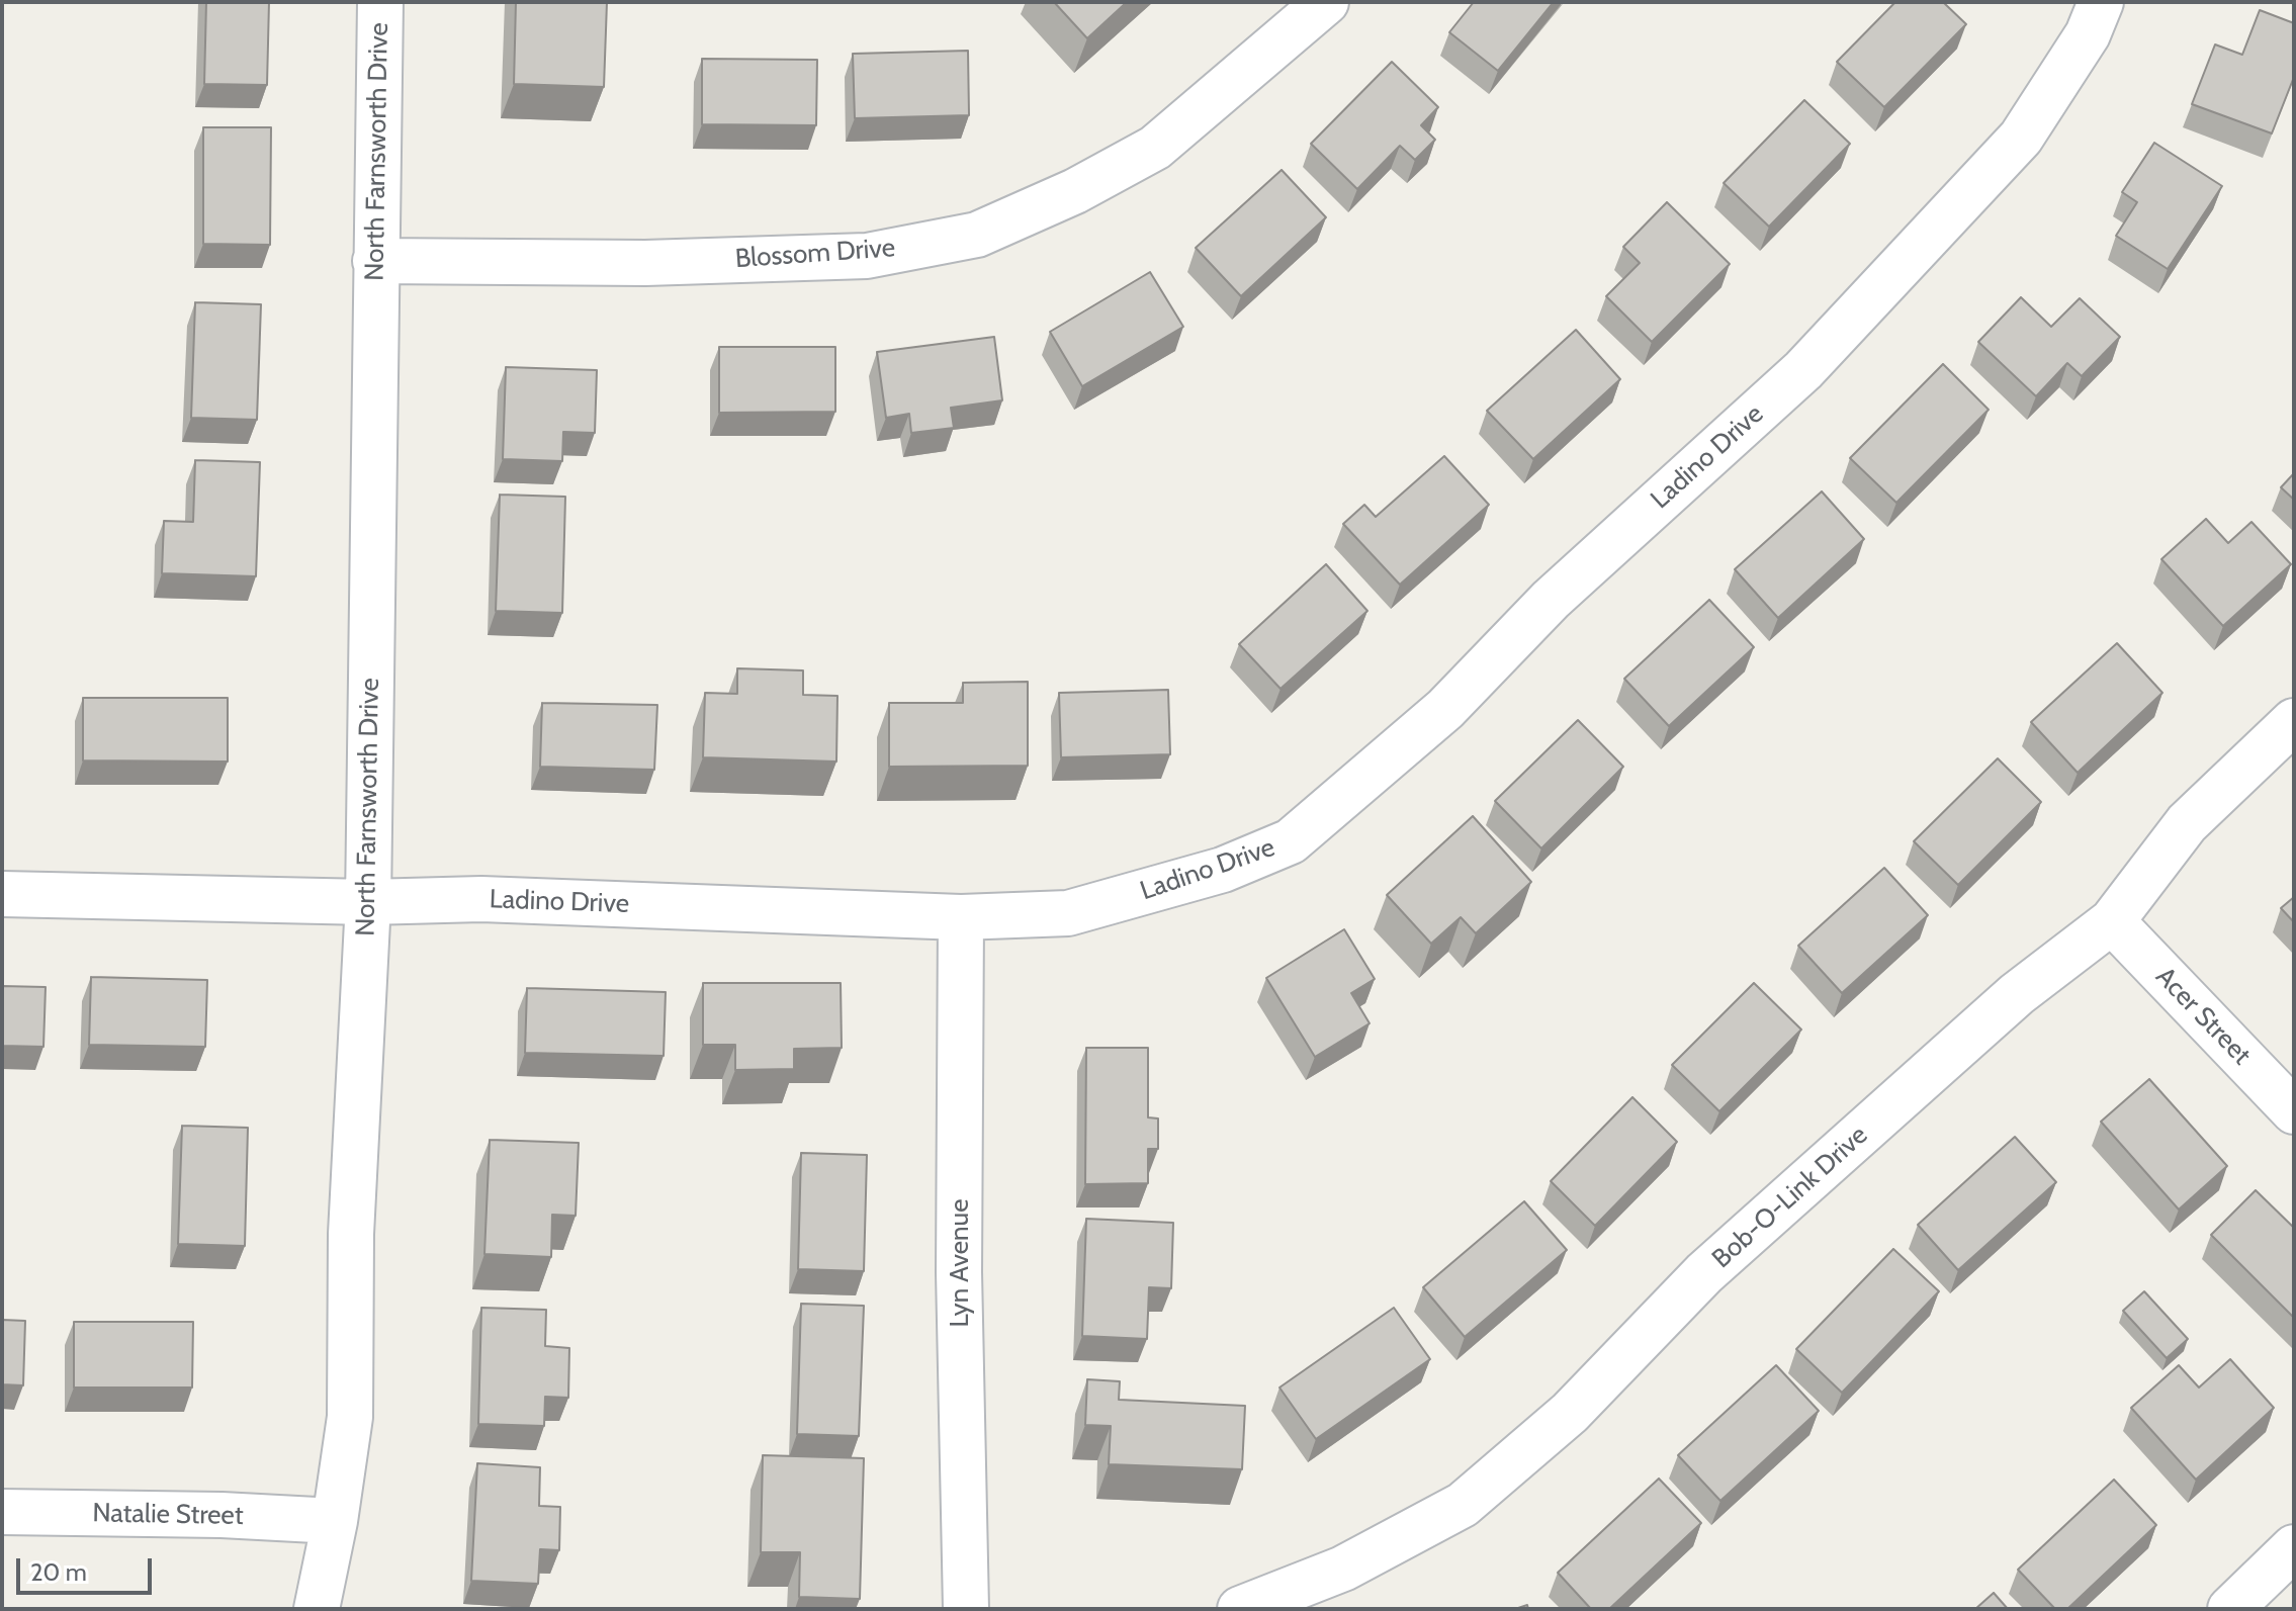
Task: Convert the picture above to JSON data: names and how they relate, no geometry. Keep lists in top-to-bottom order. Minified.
{"streets":{"street":["North Farnsworth Drive","Blossom Drive","Ladino Drive","Acer Street","Bob-O-Link Drive","Lyn Avenue","Natalie Street"]},"crossings":[["North Farnsworth Drive","Blossom Drive"],["North Farnsworth Drive","Ladino Drive"],["North Farnsworth Drive","Natalie Street"],["Ladino Drive","Lyn Avenue"],["Acer Street","Bob-O-Link Drive"]],"scale_bar":"20 m"}
